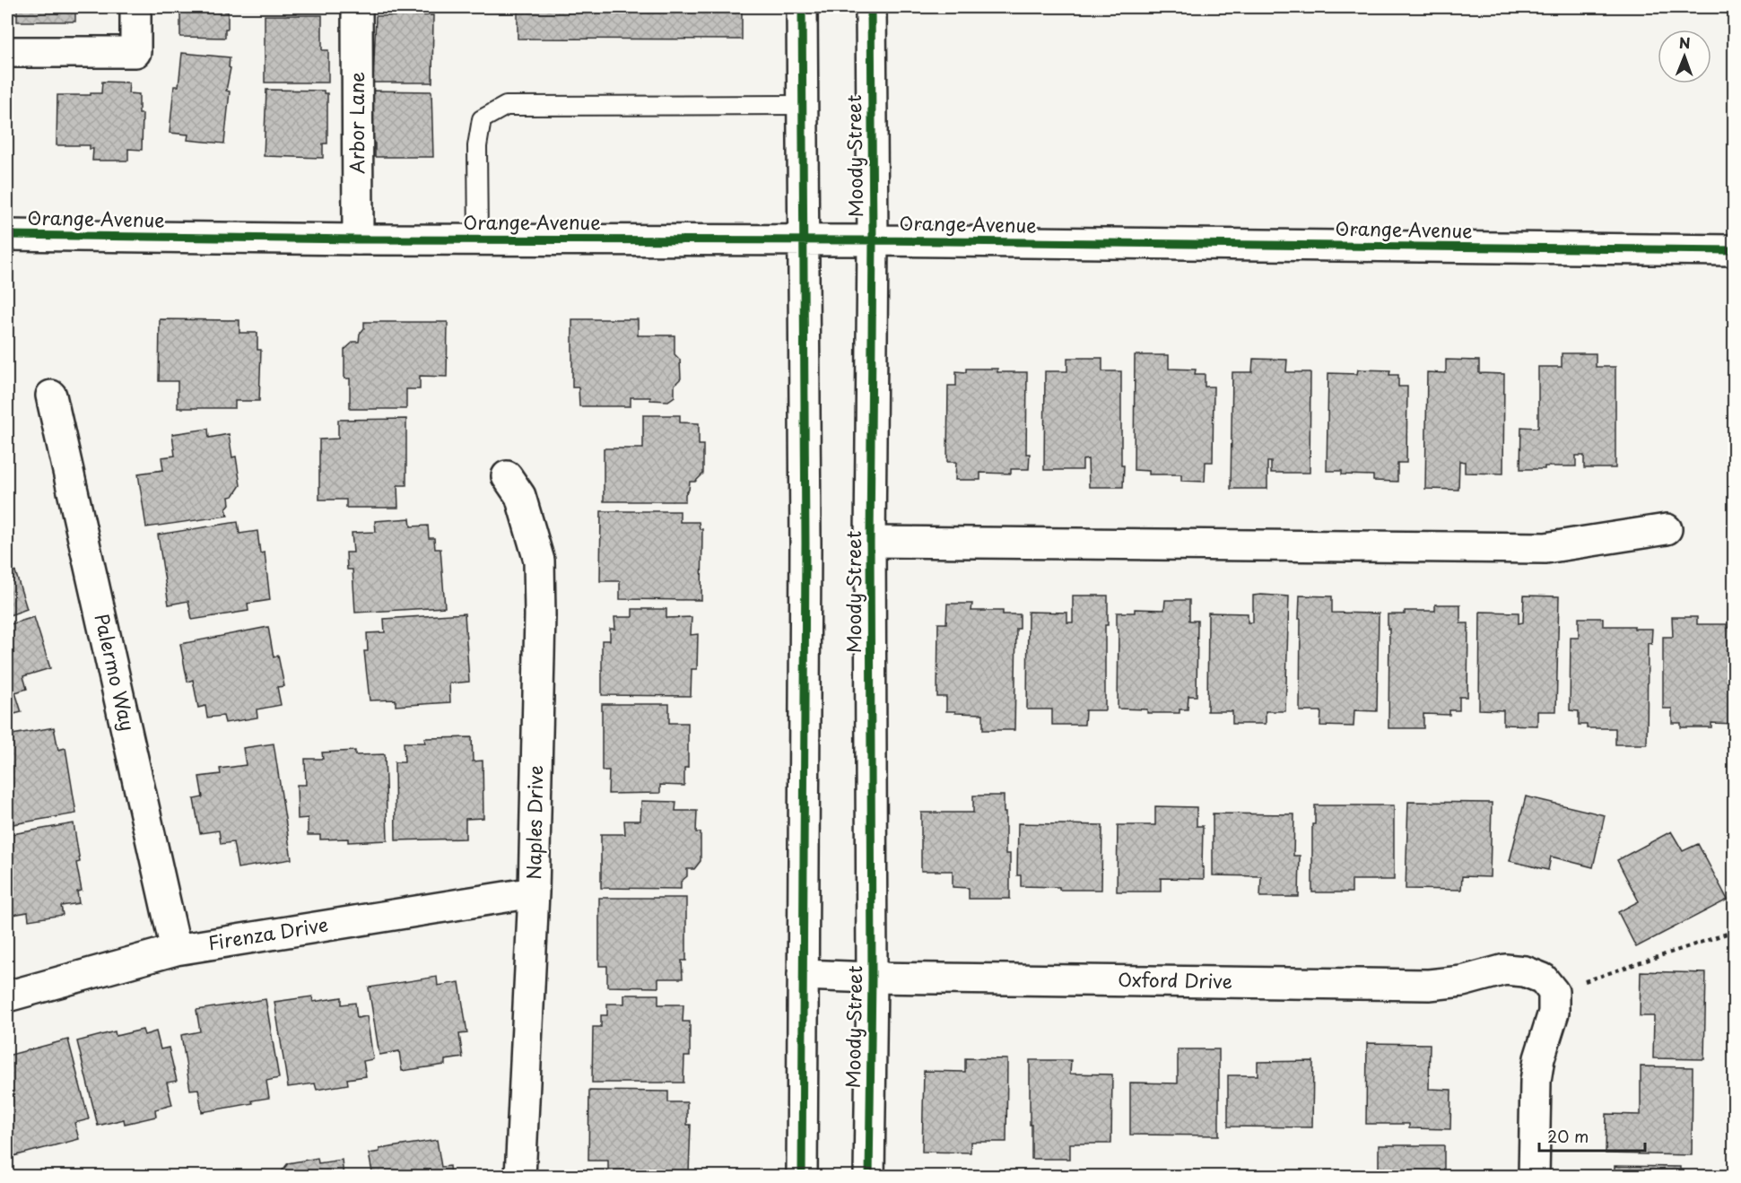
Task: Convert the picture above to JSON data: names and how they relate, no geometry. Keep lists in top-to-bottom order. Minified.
{"streets":{"main road":["Arbor Lane","Moody Street","Orange Avenue","Palermo Way","Naples Drive","Firenza Drive","Oxford Drive"]},"crossings":[["Arbor Lane","Orange Avenue"],["Moody Street","Orange Avenue"],["Moody Street","Oxford Drive"],["Palermo Way","Firenza Drive"],["Naples Drive","Firenza Drive"]],"scale_bar":"20 m","north":"top"}
